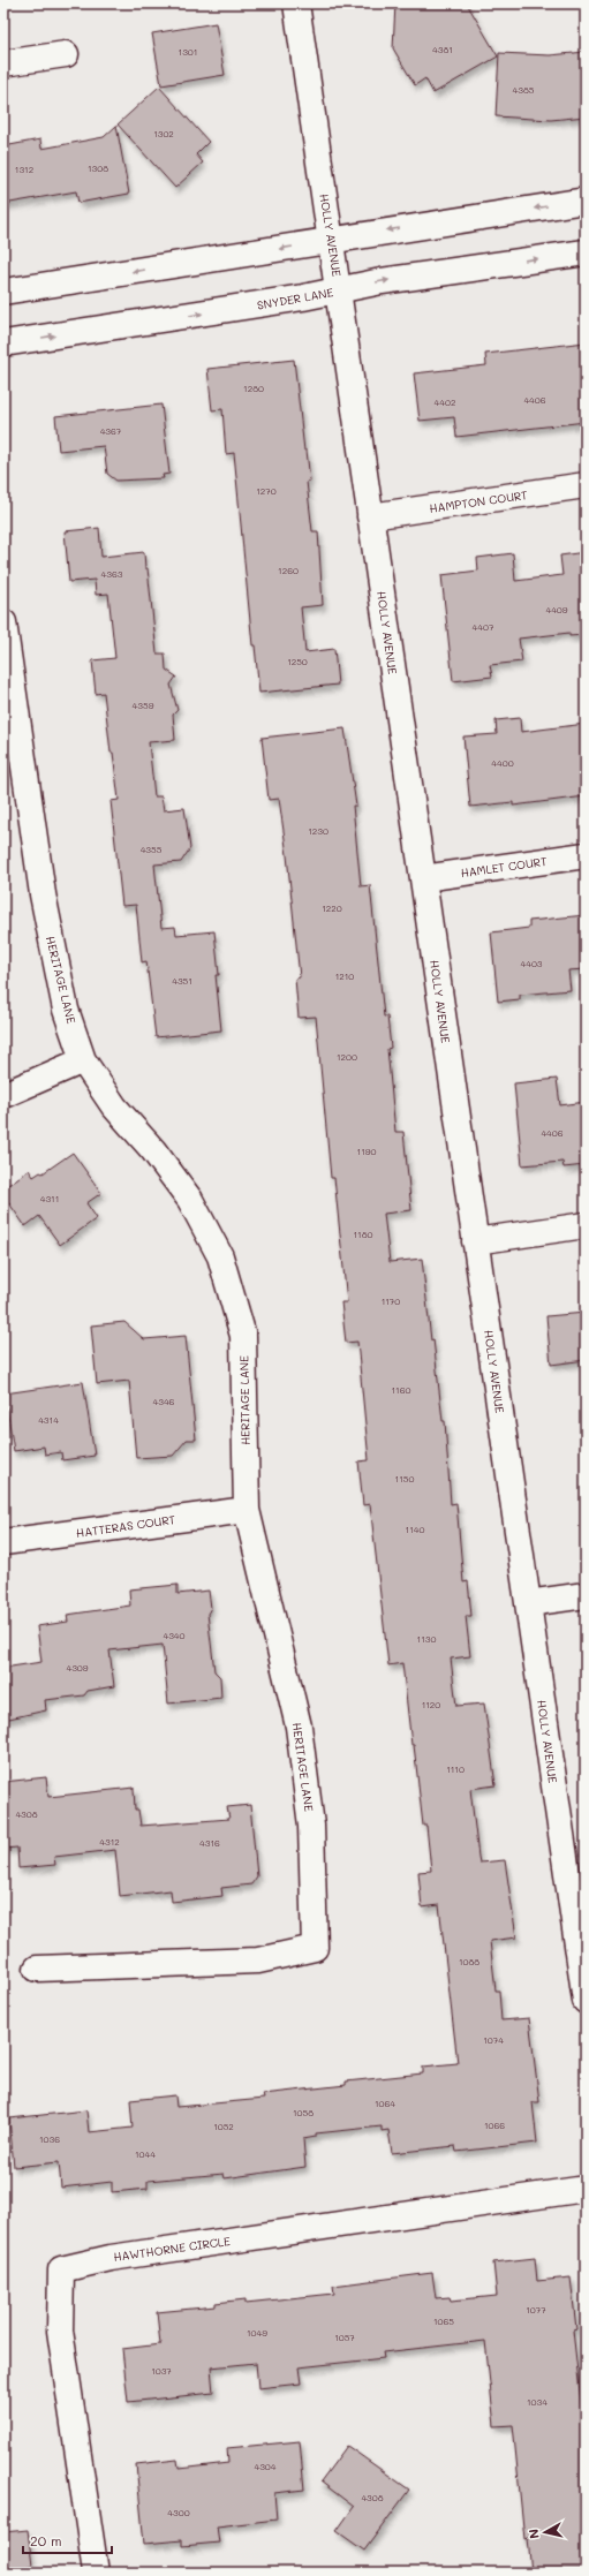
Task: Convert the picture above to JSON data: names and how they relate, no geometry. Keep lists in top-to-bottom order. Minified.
{"streets":{"street":["HOLLY AVENUE","SNYDER LANE","HAMPTON COURT","HAMLET COURT","HERITAGE LANE","HATTERAS COURT","HAWTHORNE CIRCLE"]},"crossings":[["HOLLY AVENUE","SNYDER LANE"],["HOLLY AVENUE","HAMPTON COURT"],["HOLLY AVENUE","HAMLET COURT"],["HERITAGE LANE","HATTERAS COURT"]],"house_numbers":["4381","1301","4385","1302","1308","1312","1280","4406","4402","4367","1270","1260","4363","4409","4407","1250","4359","4400","1230","4355","1220","4403","1210","4351","1200","4406","1190","4311","1180","1170","1160","4346","4314","1150","1140","4340","1130","4309","1120","1110","4308","4312","4316","1088","1074","1064","1058","1066","1052","1036","1044","1077","1065","1049","1057","1037","1034","4304","4308","4300"],"scale_bar":"20 m","north":"left"}
